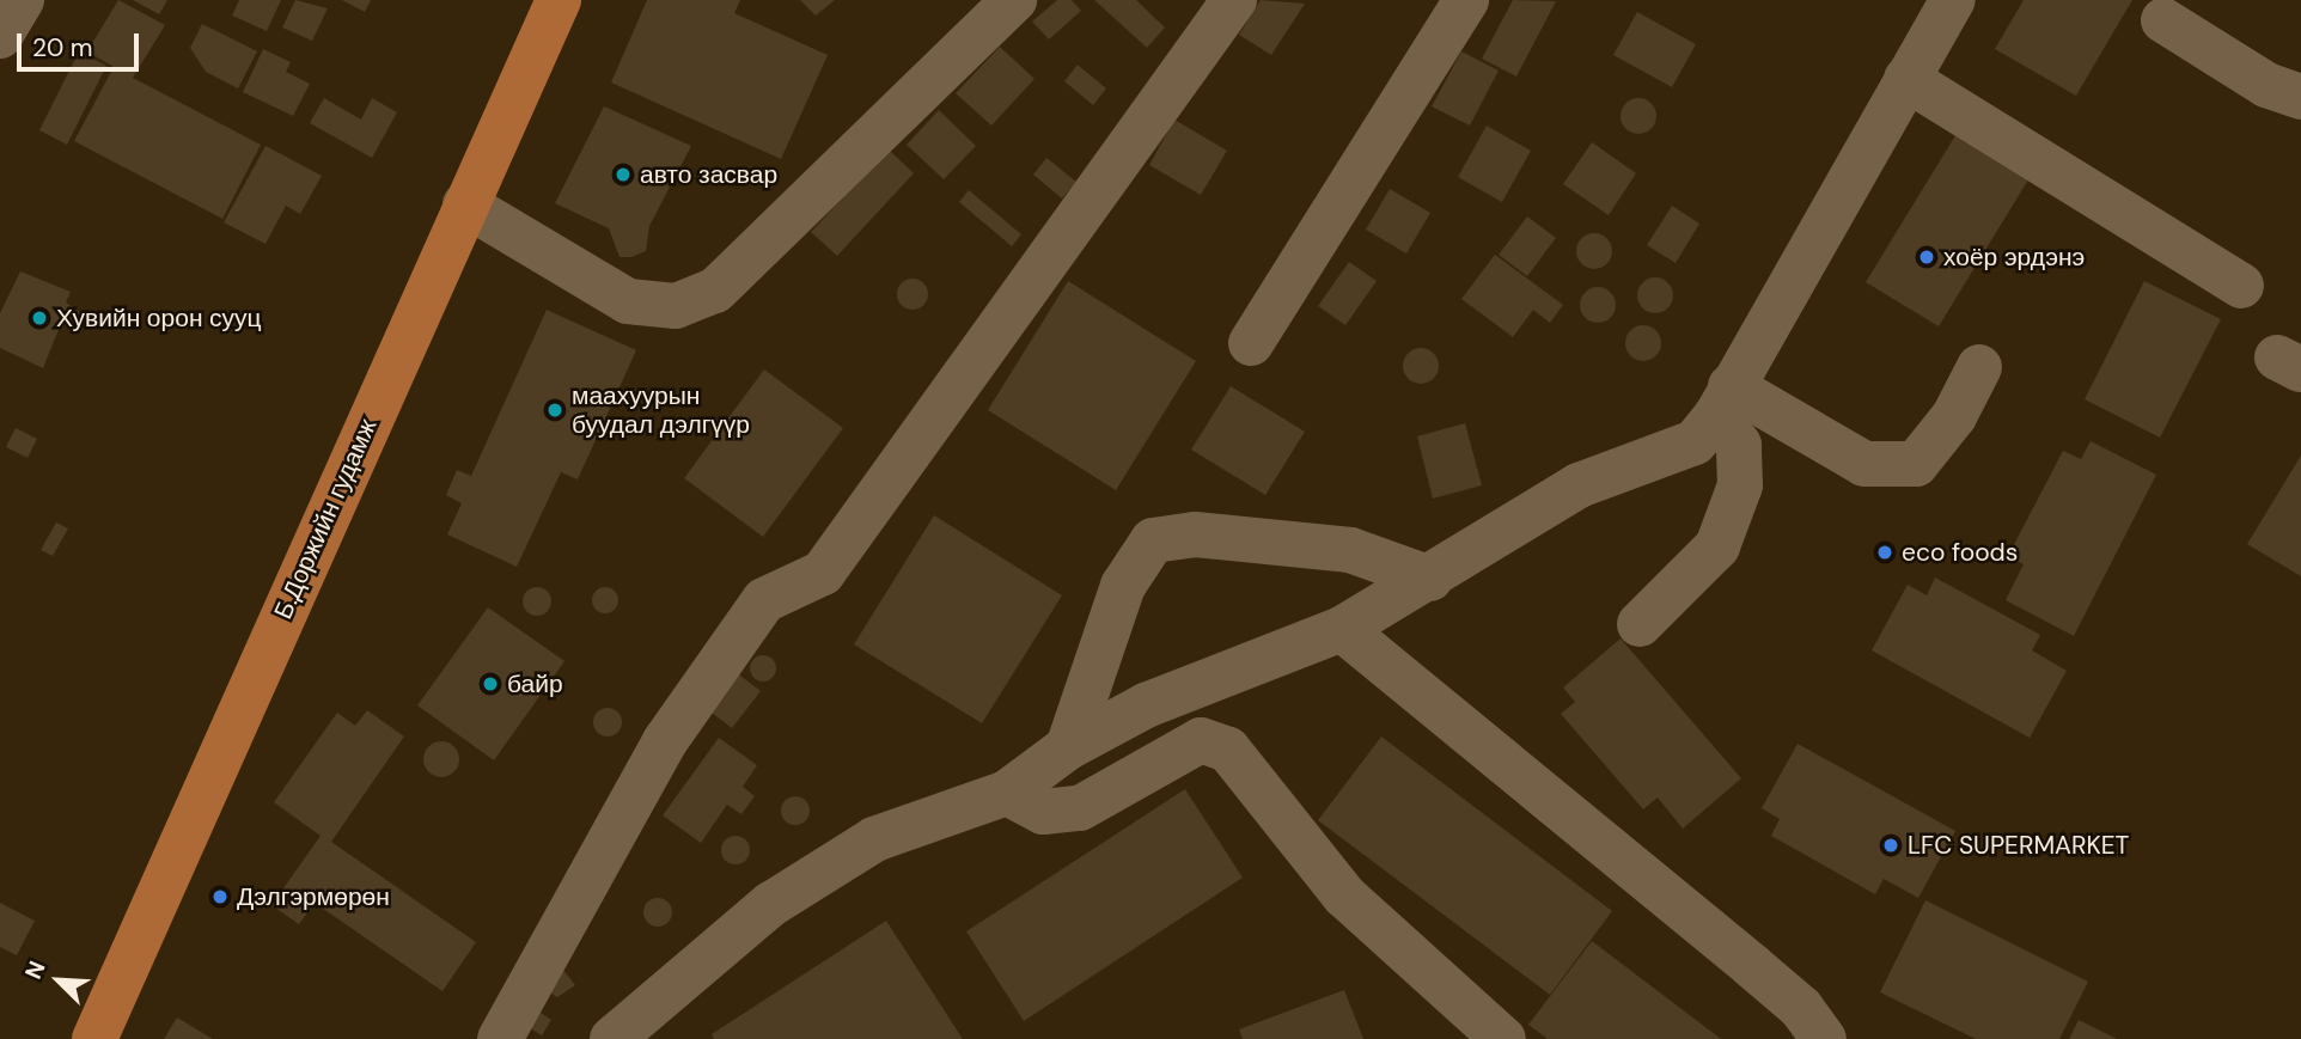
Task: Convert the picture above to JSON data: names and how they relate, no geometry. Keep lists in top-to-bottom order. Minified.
{"streets":{"main road":["Б.Доржийн гудамж"]},"places":["авто засвар","хоёр эрдэнэ","Хувийн орон сууц","маахуурын буудал дэлгүүр","eco foods","байр","LFC SUPERMARKET","Дэлгэрмөрөн"],"scale_bar":"20 m","north":"top left"}
